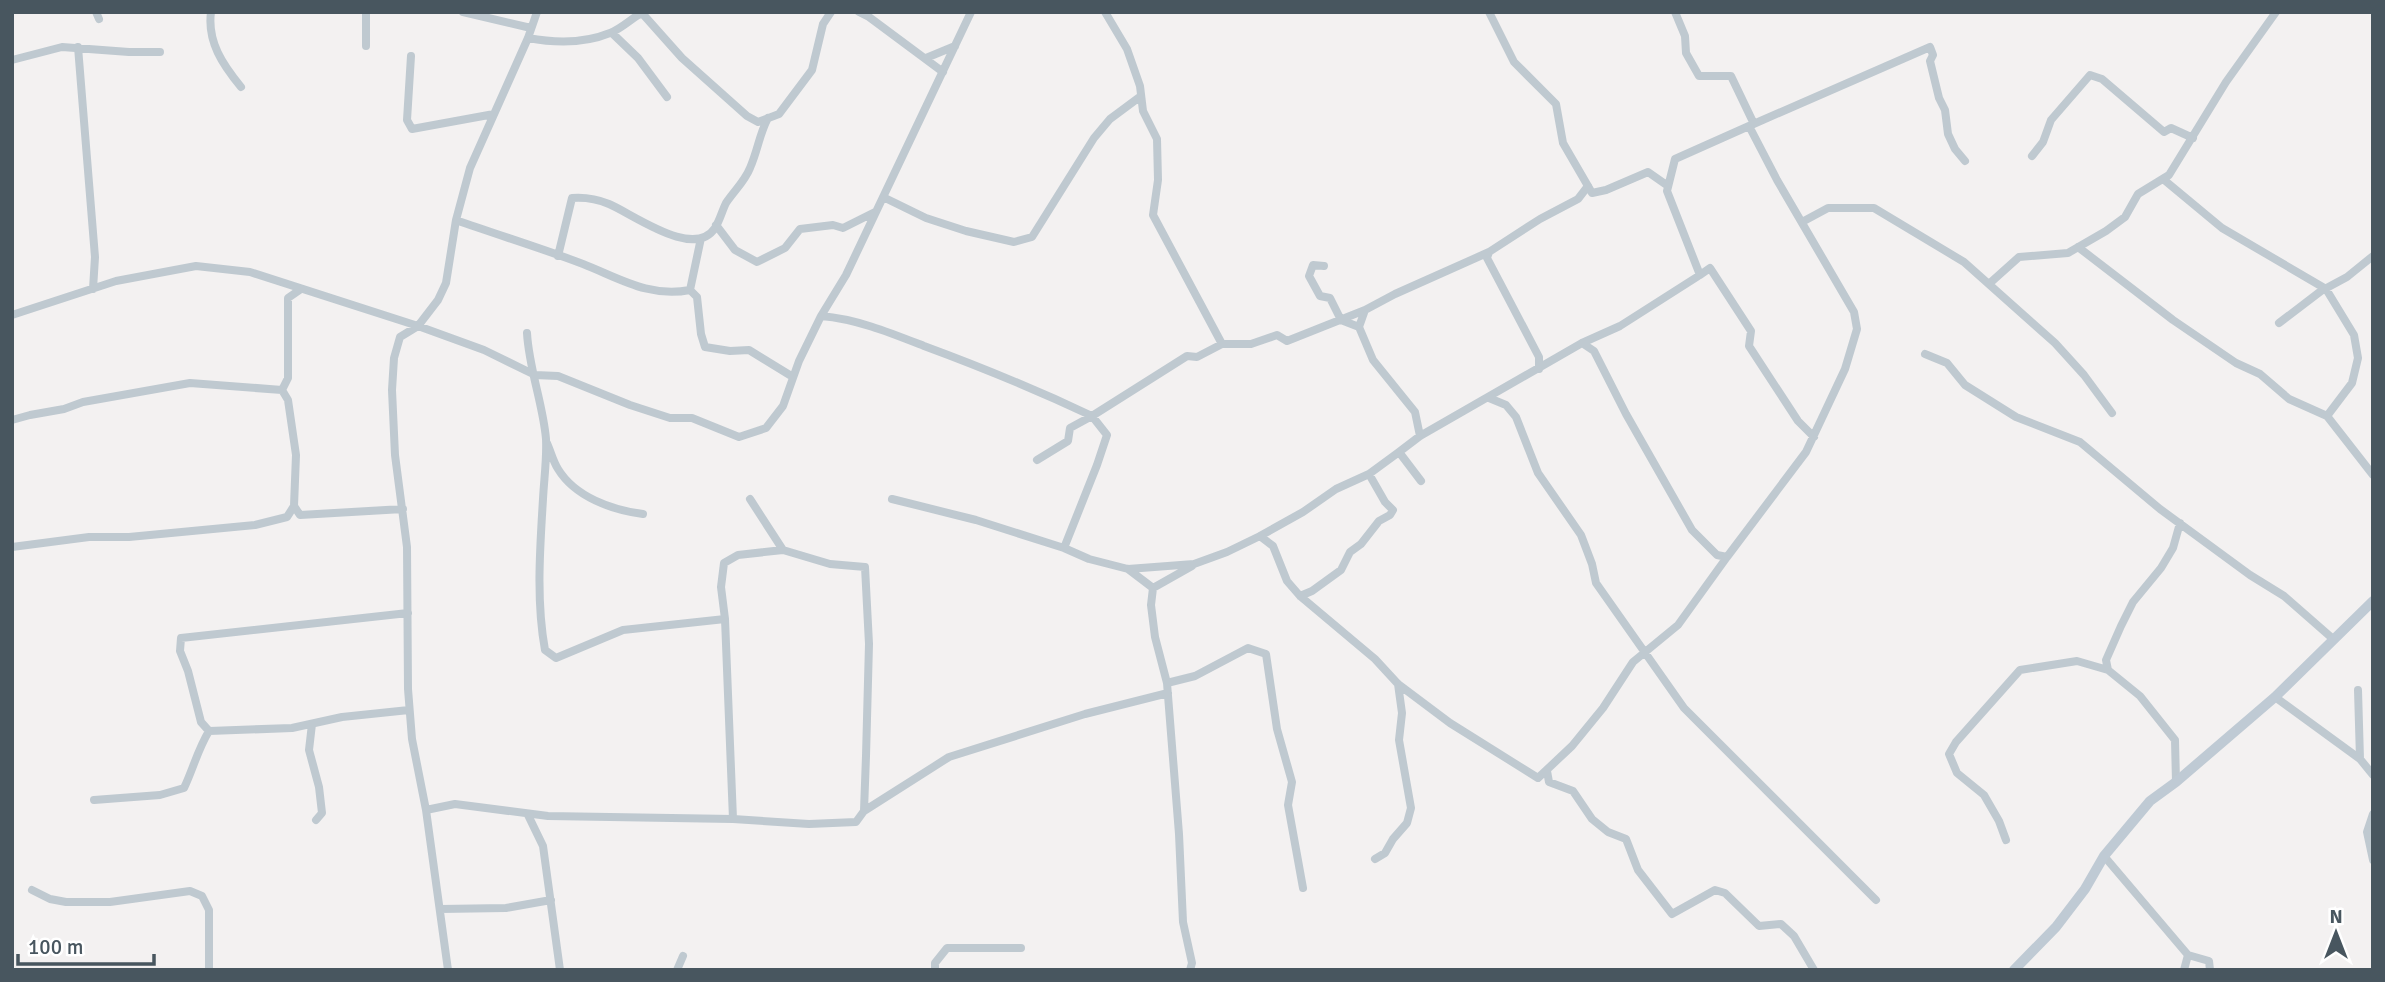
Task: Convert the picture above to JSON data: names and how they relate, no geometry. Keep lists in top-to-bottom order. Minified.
{"scale_bar":"100 m","north":"top"}
